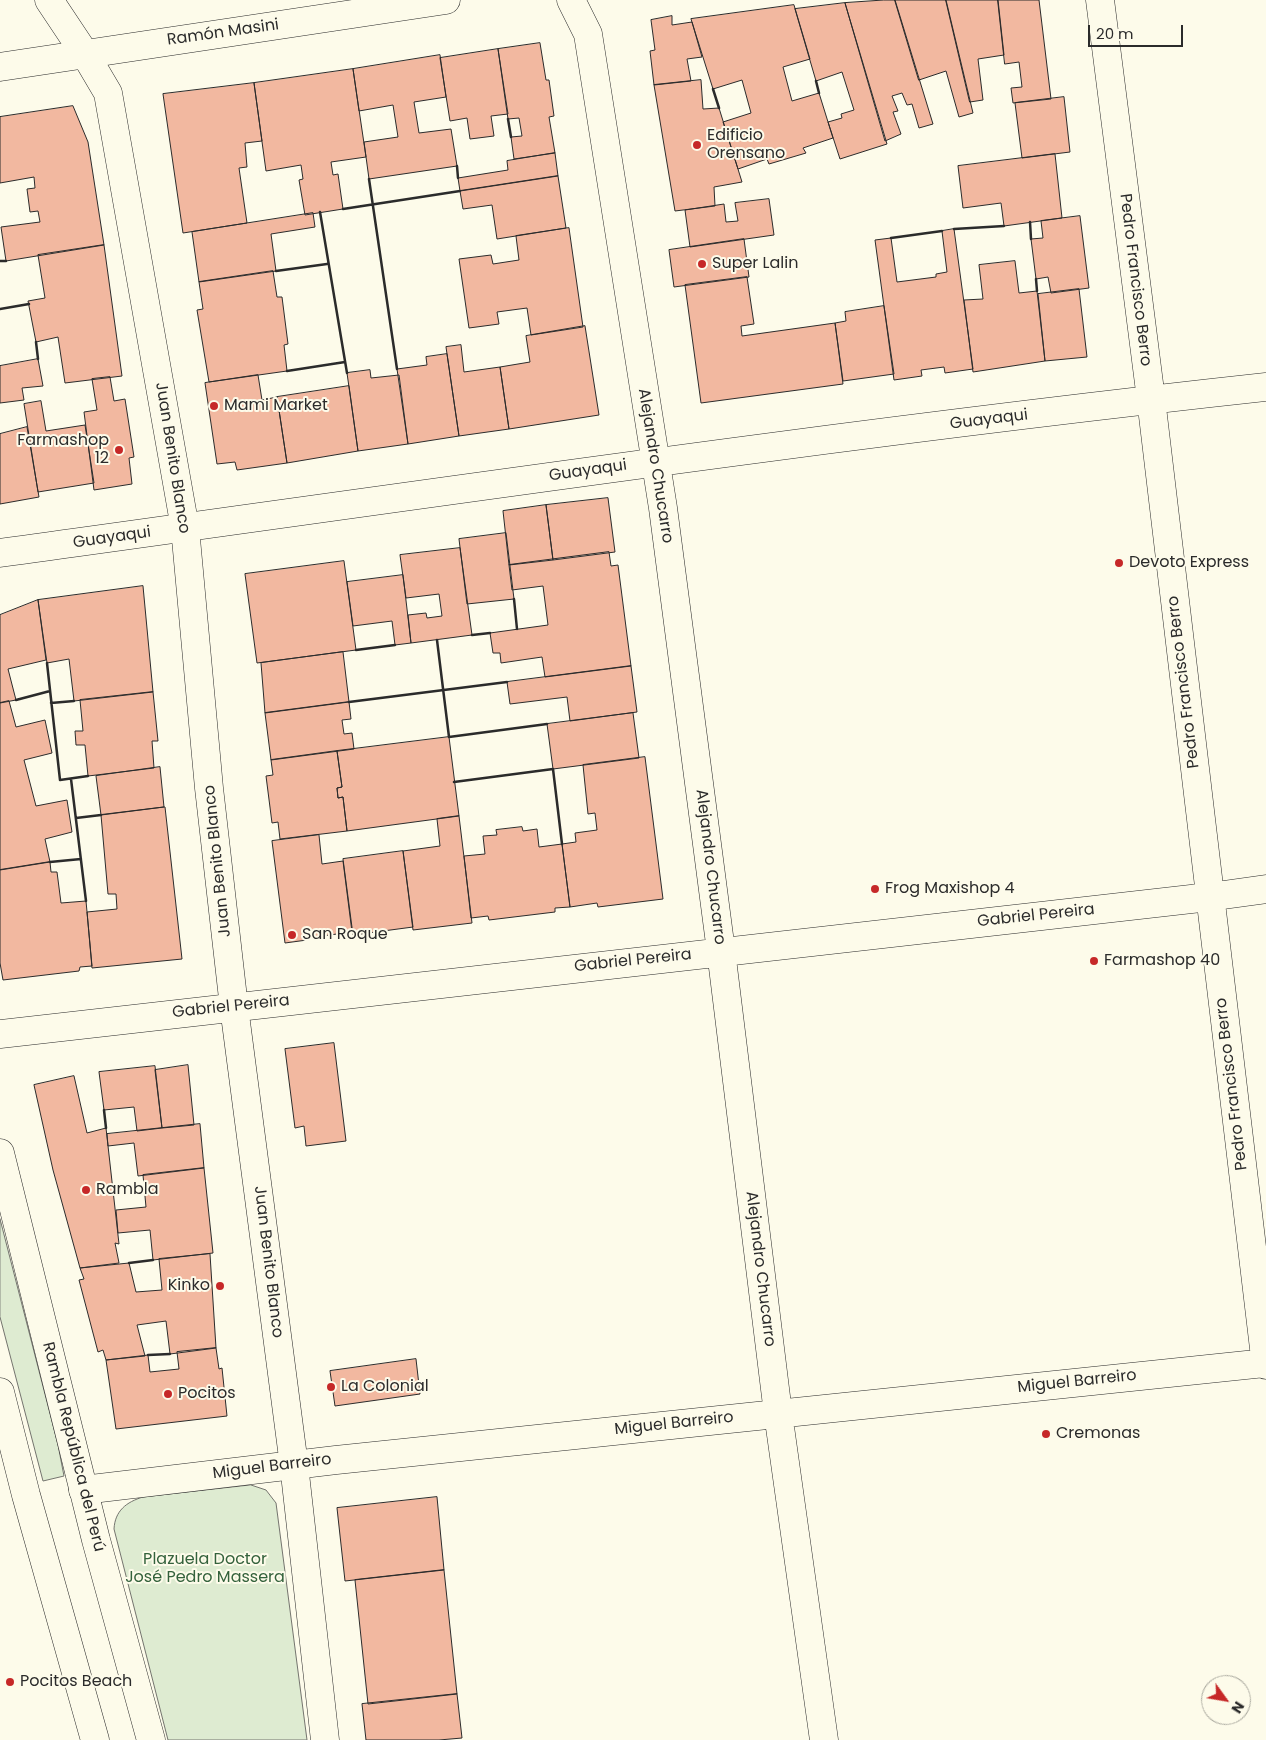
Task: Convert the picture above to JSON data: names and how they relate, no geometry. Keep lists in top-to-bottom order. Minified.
{"streets":{"street":["Ramón Masini","Pedro Francisco Berro","Guayaqui","Juan Benito Blanco","Alejandro Chucarro","Gabriel Pereira","Miguel Barreiro","Rambla República del Perú"]},"crossings":[["Ramón Masini","Juan Benito Blanco"],["Pedro Francisco Berro","Guayaqui"],["Pedro Francisco Berro","Gabriel Pereira"],["Pedro Francisco Berro","Miguel Barreiro"],["Guayaqui","Juan Benito Blanco"],["Guayaqui","Alejandro Chucarro"],["Juan Benito Blanco","Gabriel Pereira"],["Juan Benito Blanco","Miguel Barreiro"],["Alejandro Chucarro","Gabriel Pereira"],["Alejandro Chucarro","Miguel Barreiro"],["Miguel Barreiro","Rambla República del Perú"]],"parks":["Plazuela Doctor José Pedro Massera"],"places":["Edificio Orensano","Super Lalin","Mami Market","Farmashop 12","Devoto Express","Frog Maxishop 4","San Roque","Farmashop 40","Rambla","Kinko","La Colonial","Pocitos","Cremonas","Pocitos Beach"],"scale_bar":"20 m","north":"bottom right"}
